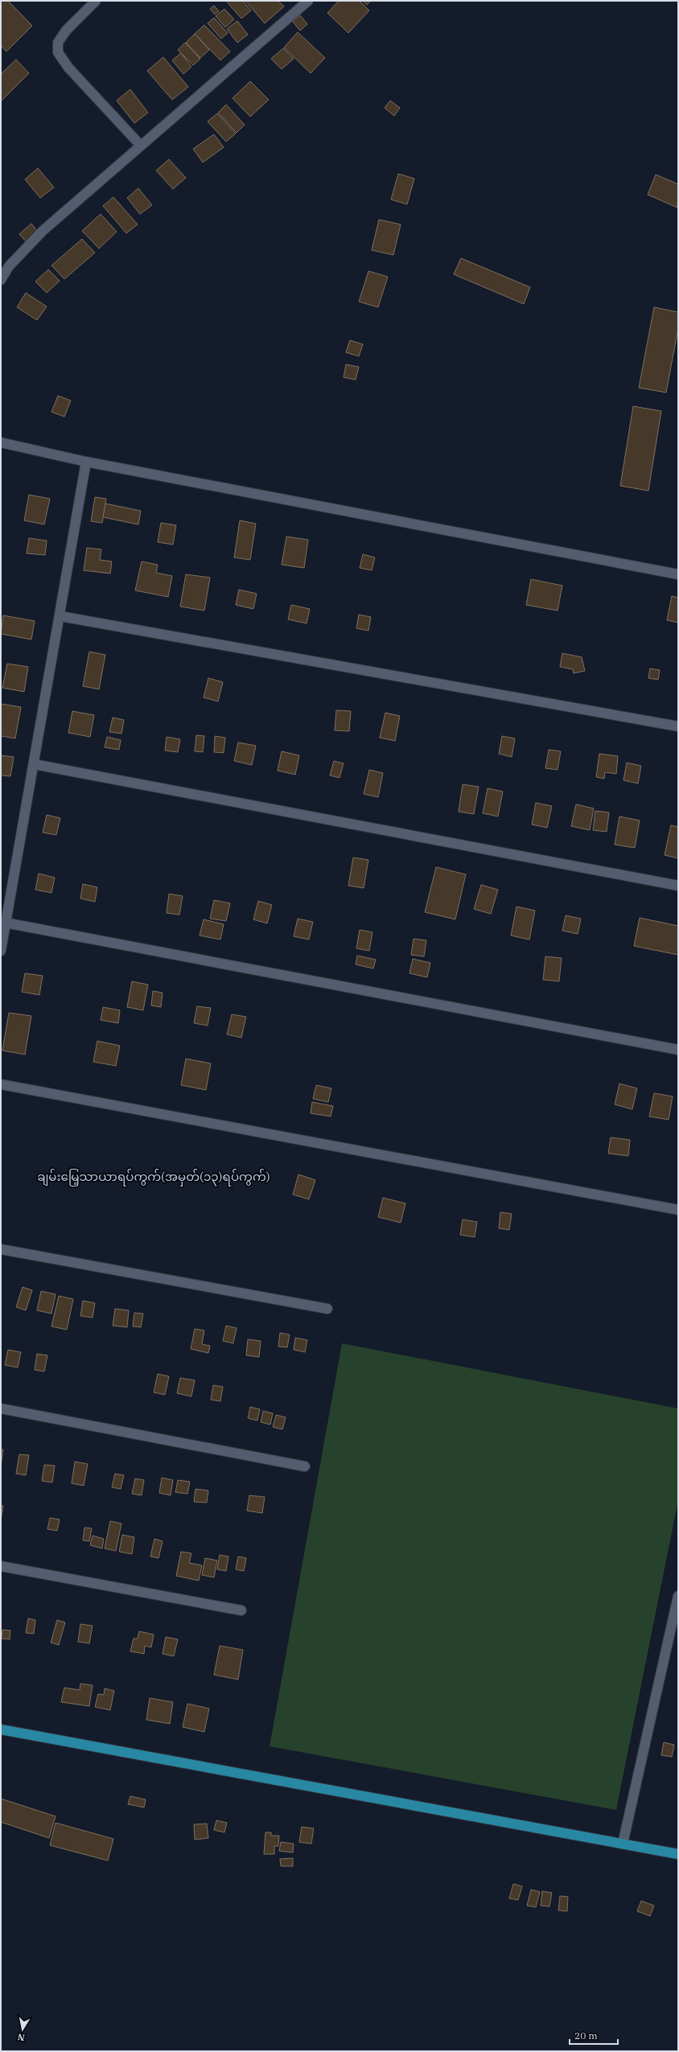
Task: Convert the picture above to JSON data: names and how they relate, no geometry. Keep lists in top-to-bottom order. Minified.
{"districts":["ချမ်းမြေ့သာယာရပ်ကွက်(အမှတ်(၁၃)ရပ်ကွက်)"],"scale_bar":"20 m","north":"bottom"}
